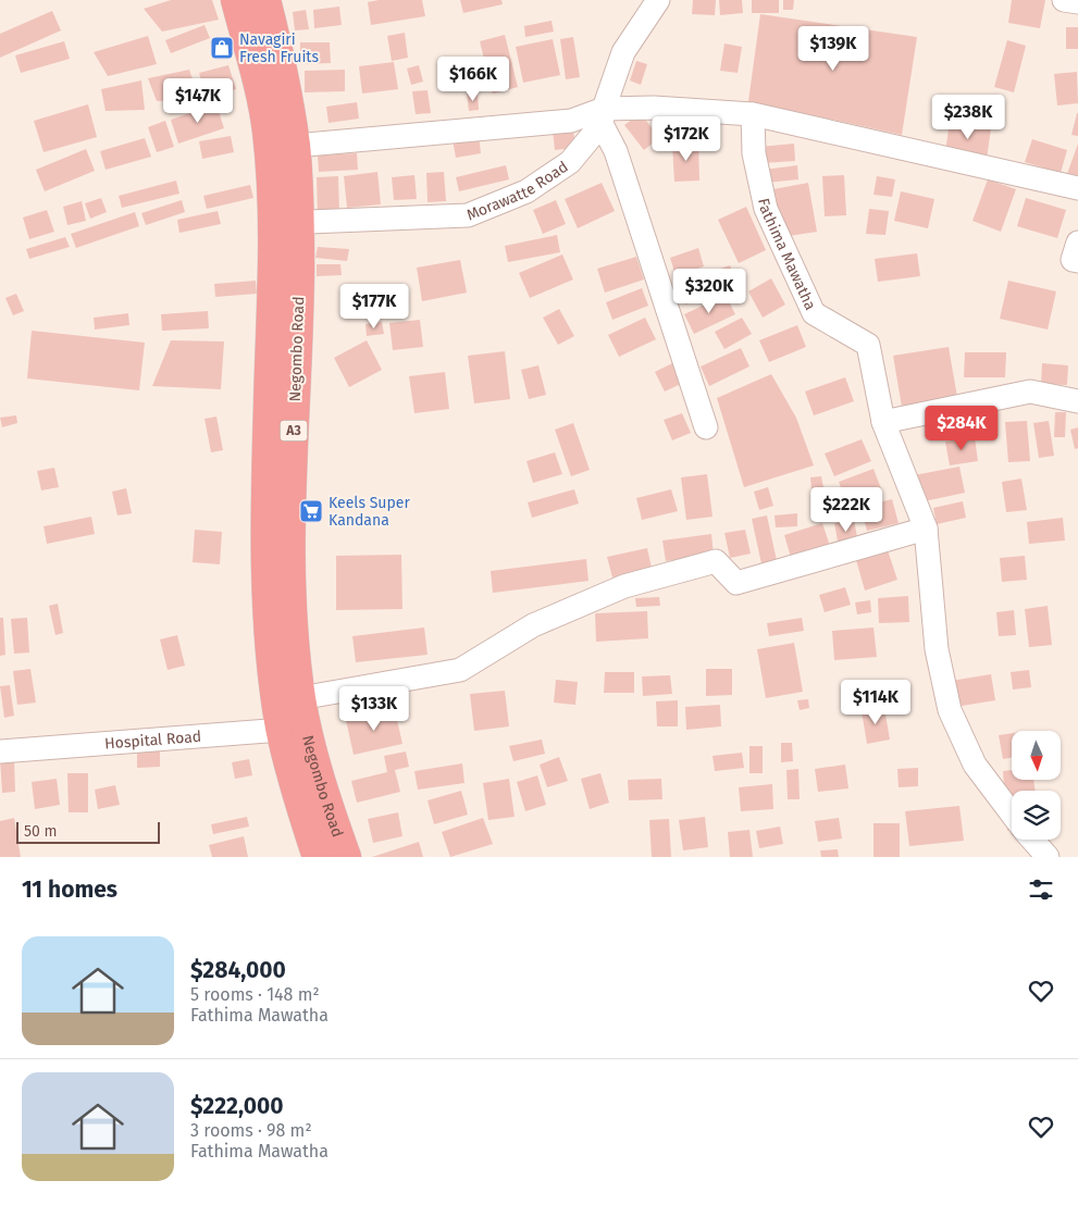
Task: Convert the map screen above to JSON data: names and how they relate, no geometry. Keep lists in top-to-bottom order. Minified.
{"streets":{"highway":["Negombo Road","A3"],"street":["Morawatte Road","Fathima Mawatha","Hospital Road"]},"crossings":[["Morawatte Road","Negombo Road"],["Negombo Road","Hospital Road"]],"places":{"shop":["Navagiri Fresh Fruits"],"supermarket":["Keels Super Kandana"]},"scale_bar":"50 m","north":"bottom","page":{"price":["$139K","$166K","$147K","$238K","$172K","$320K","$177K","$284K","$222K","$114K","$133K"],"scale":"50 m","heading":"11 homes","list":[{"name":"$284,000","note":"5 rooms · 148 m² · Fathima Mawatha"},{"name":"$222,000","note":"3 rooms · 98 m² · Fathima Mawatha"}]}}
